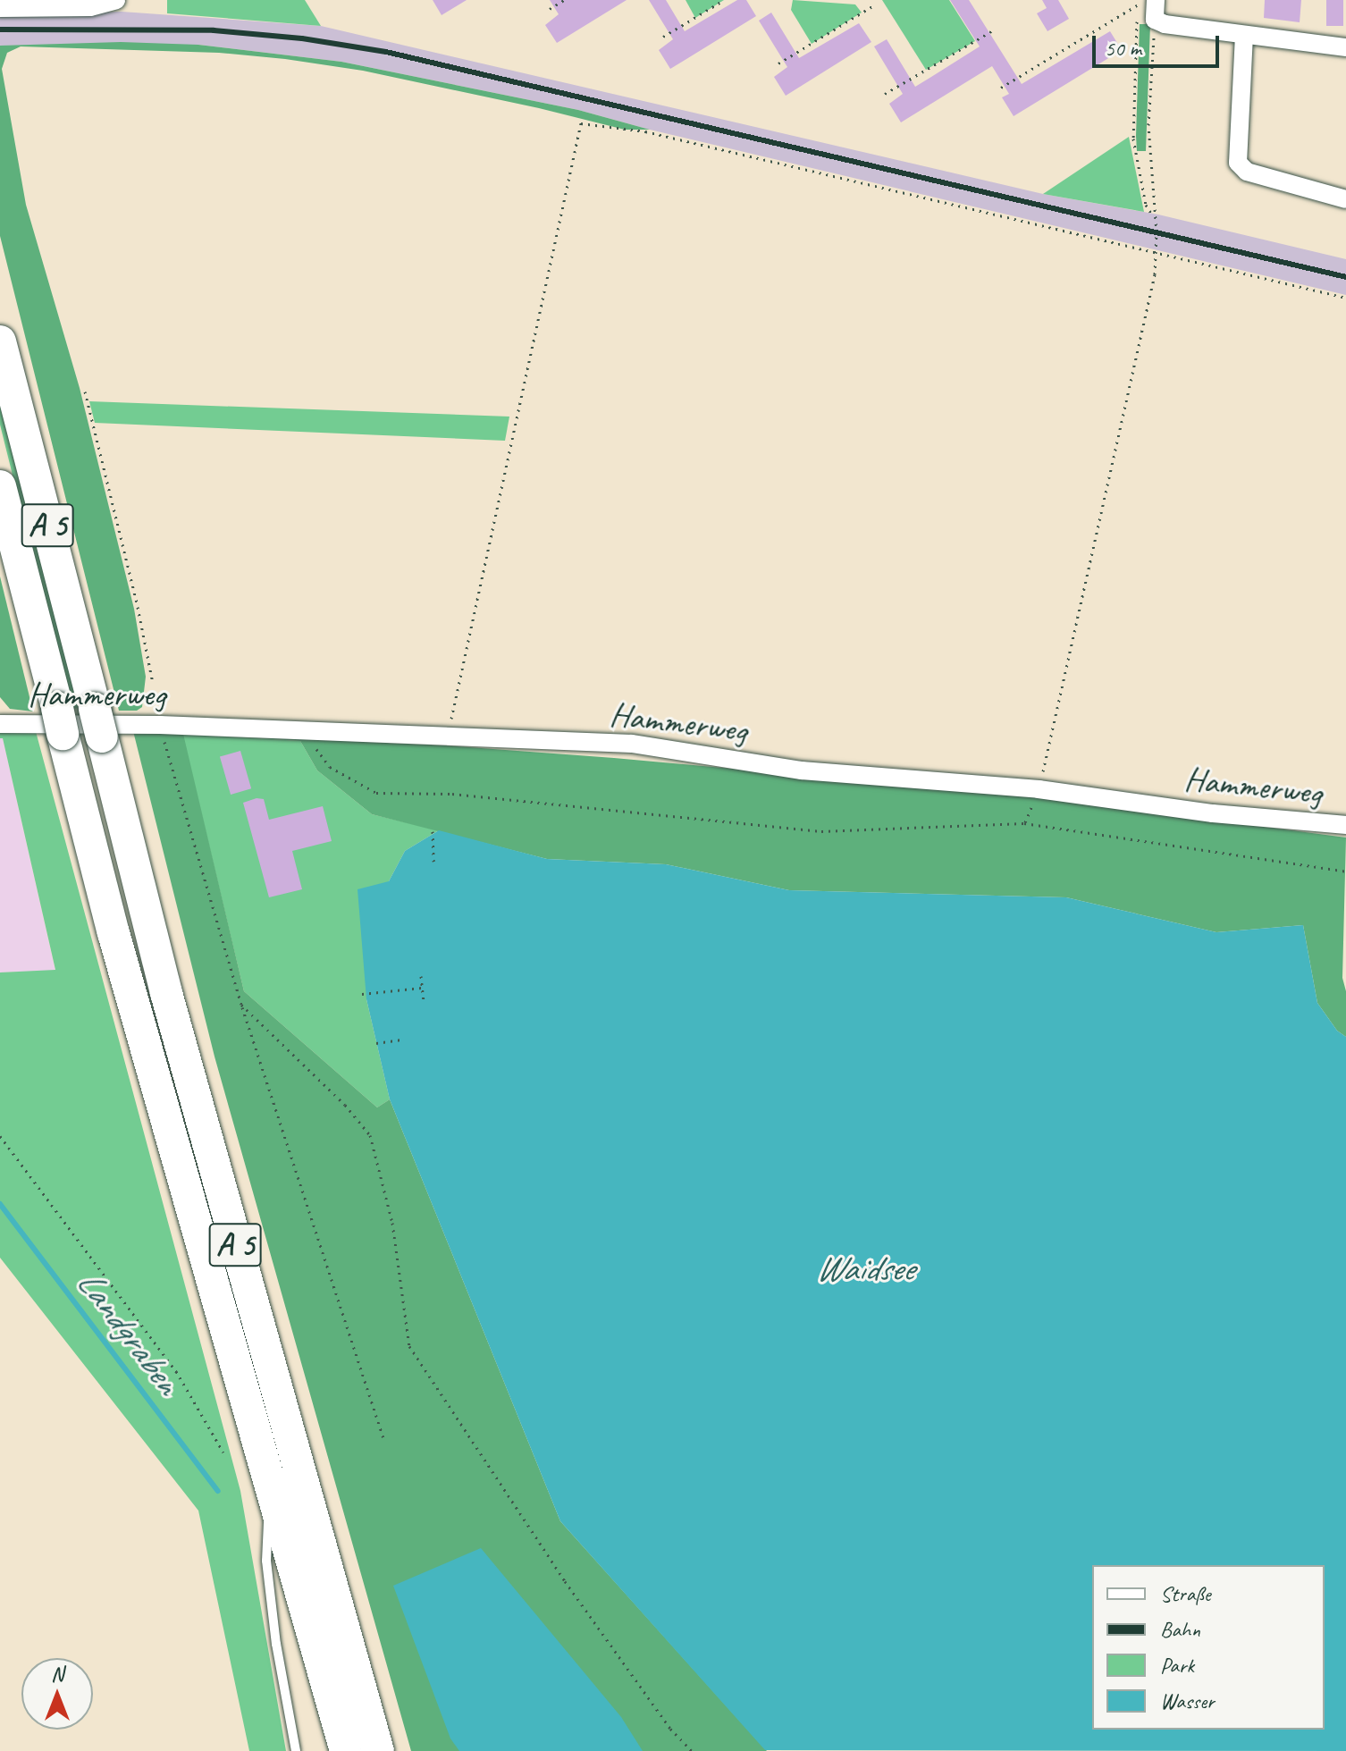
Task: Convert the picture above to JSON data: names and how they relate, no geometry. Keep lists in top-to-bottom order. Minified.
{"streets":{"highway":["A 5"],"street":["Hammerweg"]},"water":["Waidsee","Landgraben"],"legend":["Straße","Bahn","Park","Wasser"],"scale_bar":"50 m","north":"top"}
